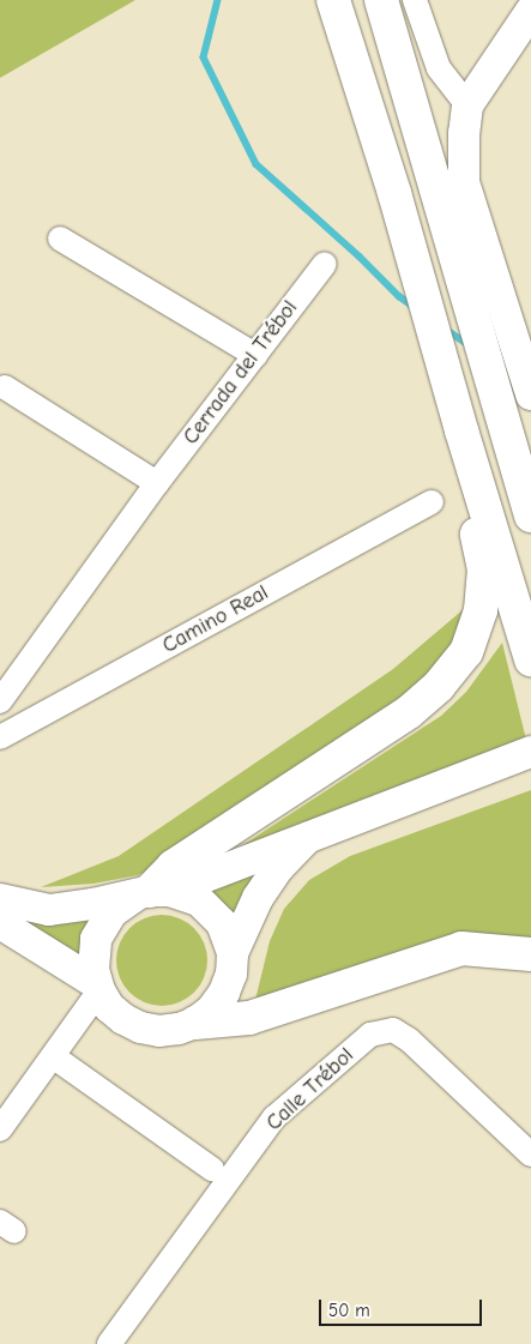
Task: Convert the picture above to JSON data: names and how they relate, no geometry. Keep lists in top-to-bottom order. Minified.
{"streets":{"street":["Cerrada del Trébol","Camino Real","Calle Trébol"]},"scale_bar":"50 m"}
